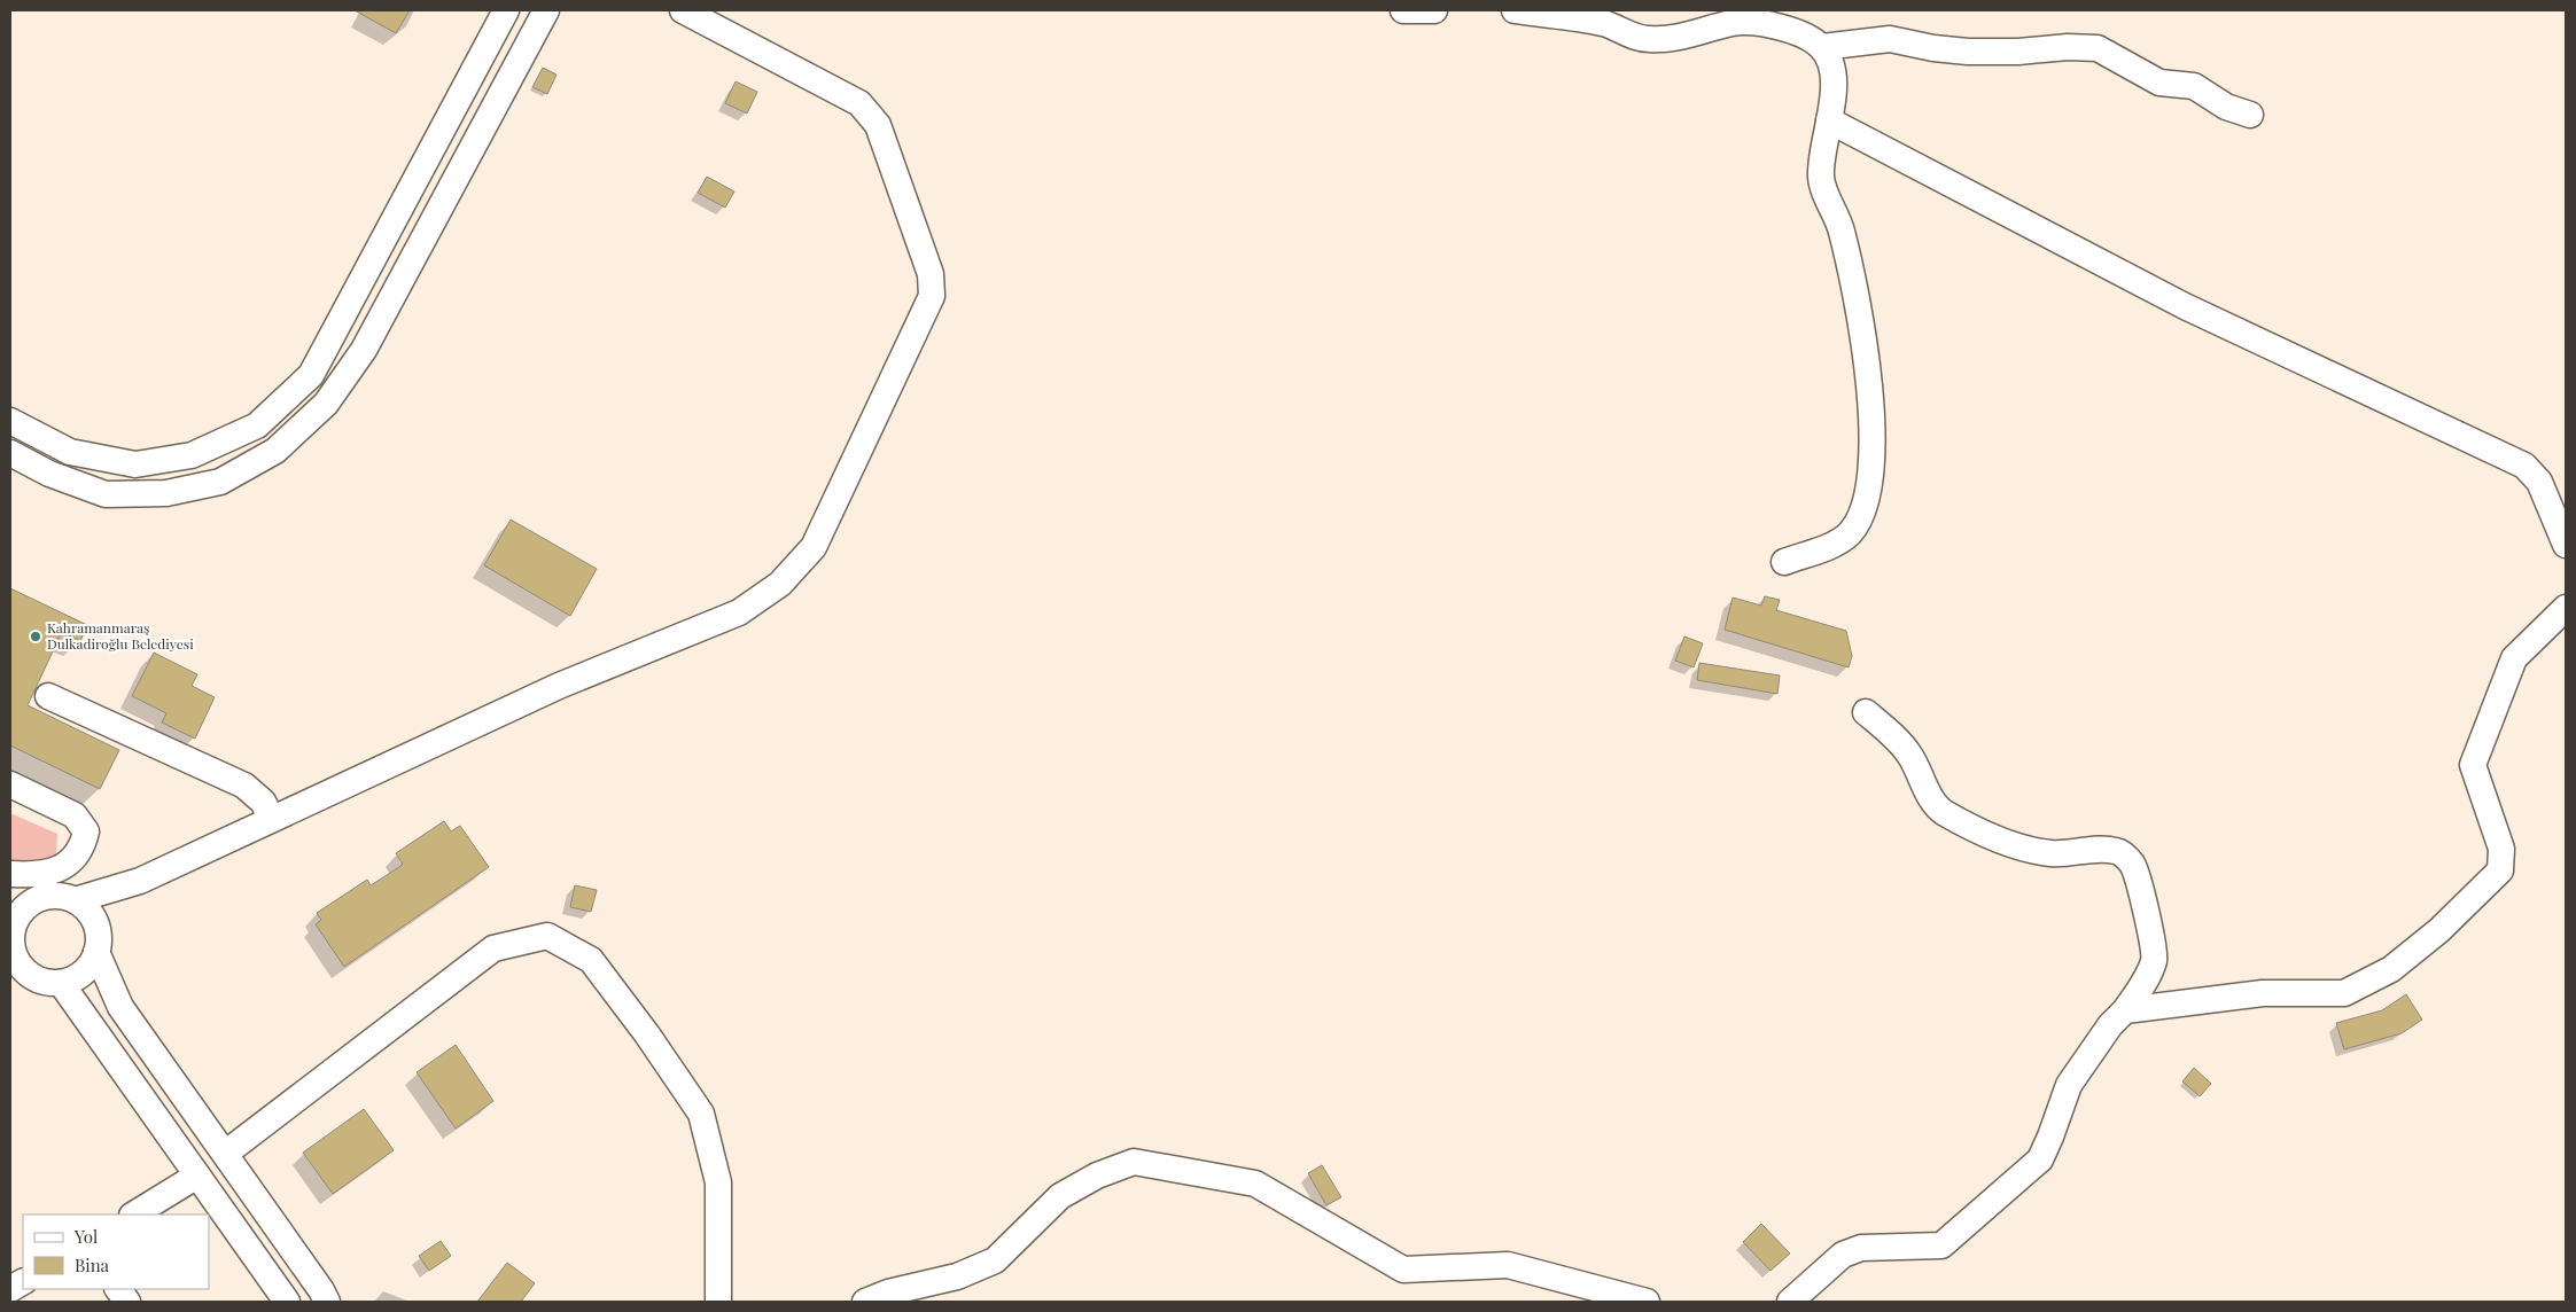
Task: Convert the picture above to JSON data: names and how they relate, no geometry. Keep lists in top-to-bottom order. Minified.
{"places":["Kahramanmaraş Dulkadiroğlu Belediyesi"],"legend":["Yol","Bina"]}
